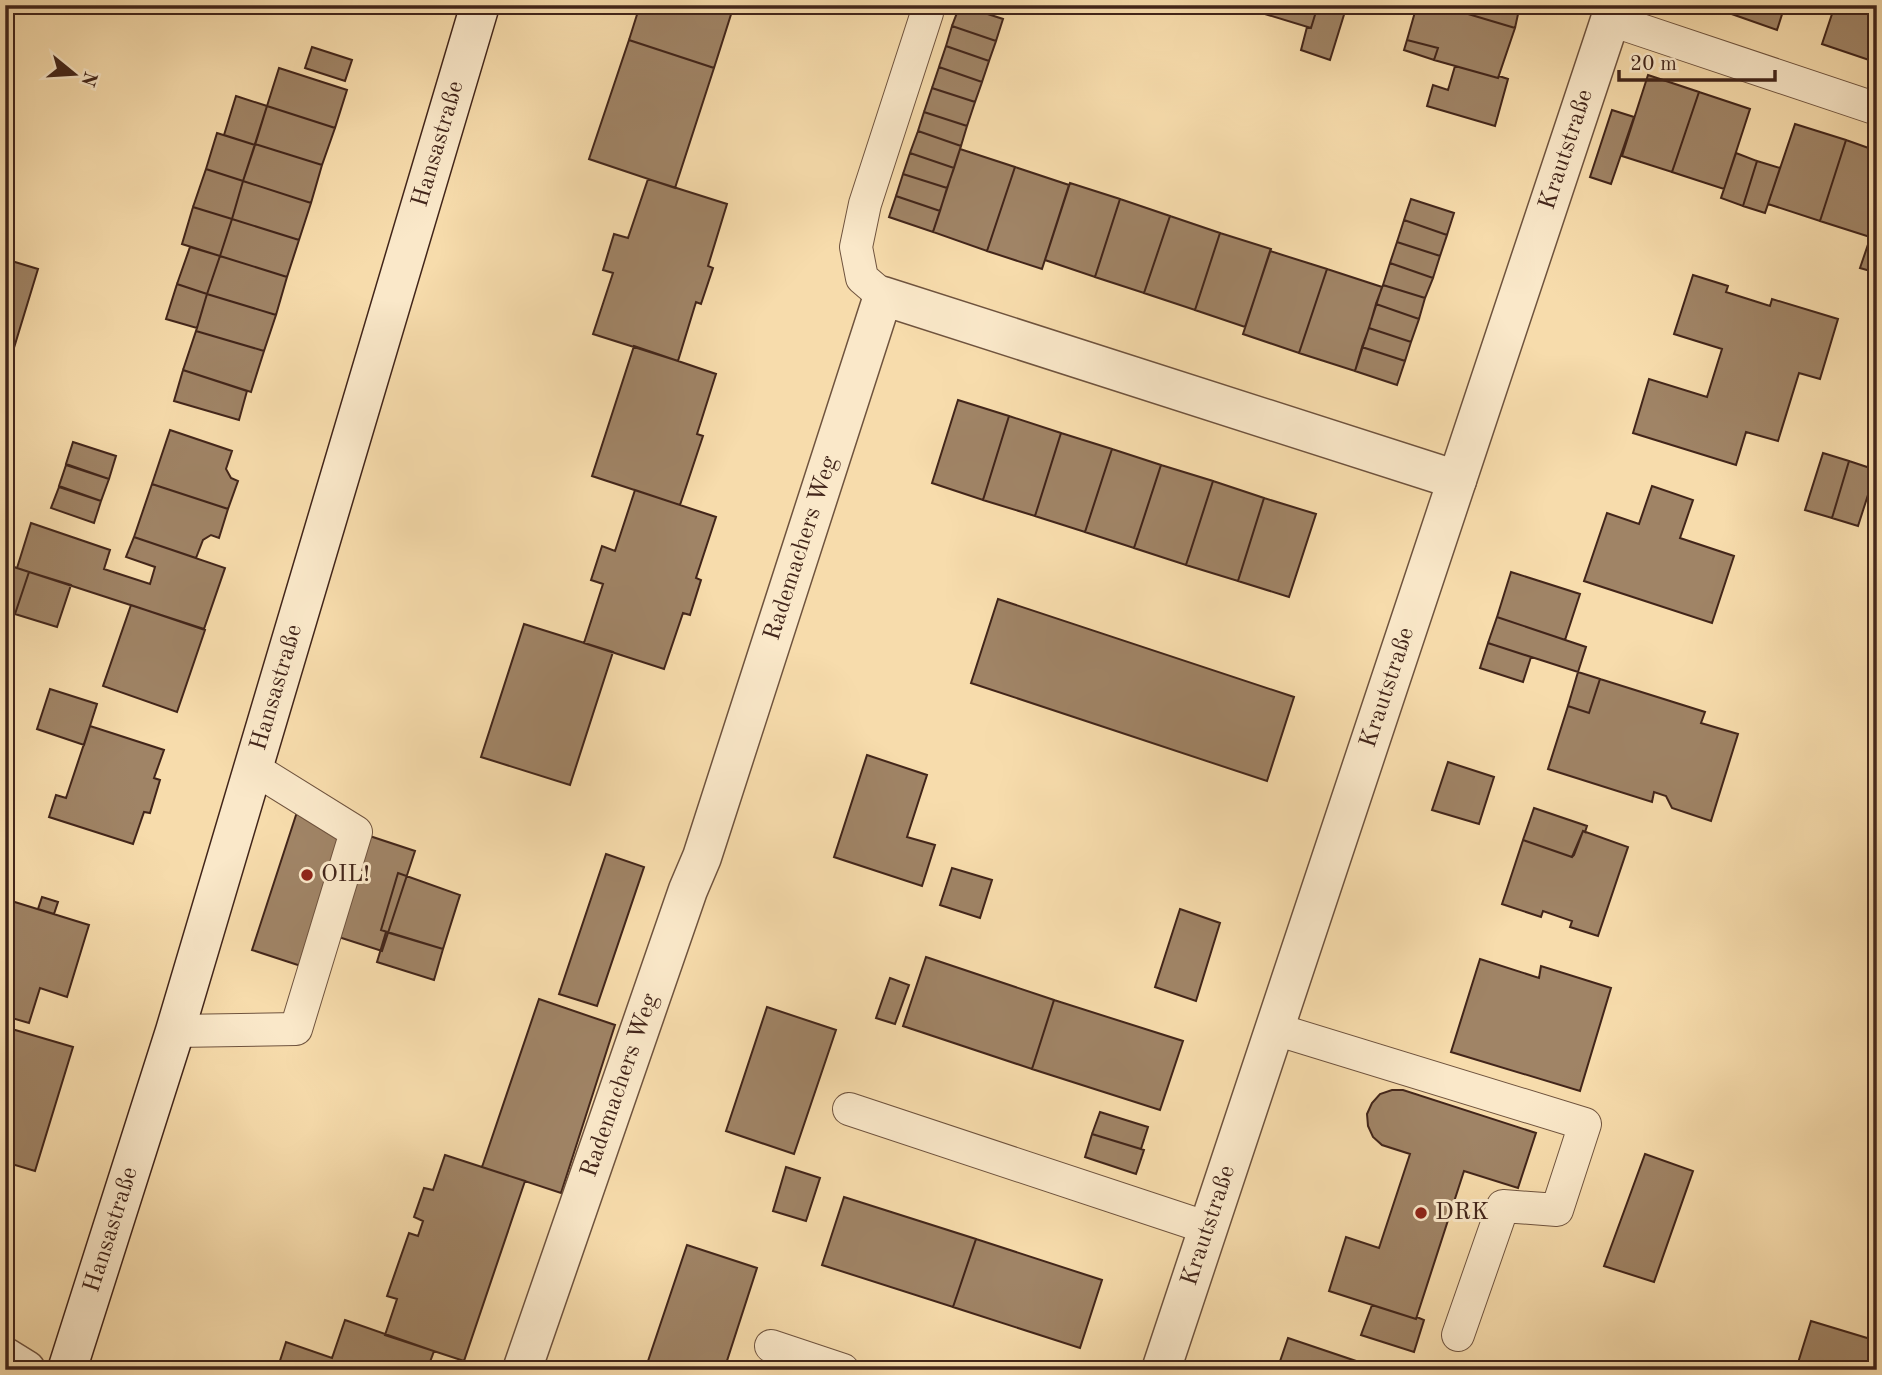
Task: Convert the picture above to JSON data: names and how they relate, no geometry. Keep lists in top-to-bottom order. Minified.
{"streets":{"street":["Hansastraße","Krautstraße","Rademachers Weg"]},"places":["OIL!","DRK"],"scale_bar":"20 m","north":"right"}
